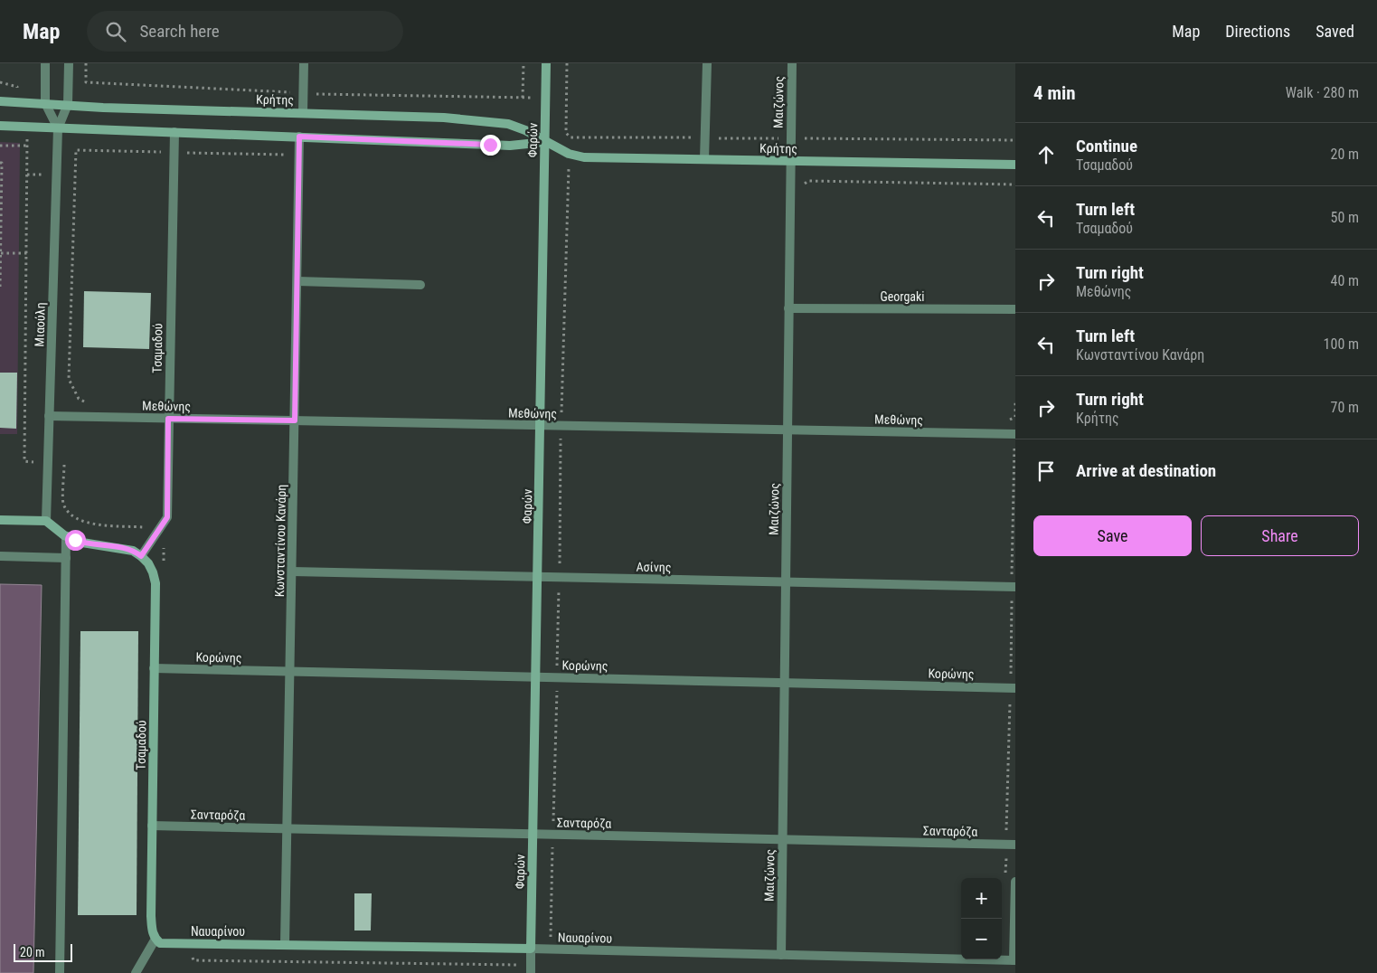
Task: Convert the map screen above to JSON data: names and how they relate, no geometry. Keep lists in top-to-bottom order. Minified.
{"streets":{"main road":["Κρήτης","Φαρών","Τσαμαδού","Ναυαρίνου"],"street":["Μαιζώνος","Georgaki","Μιαούλη","Μεθώνης","Κωνσταντίνου Κανάρη","Ασίνης","Κορώνης","Σανταρόζα"]},"crossings":[["Κρήτης","Μαιζώνος"],["Κρήτης","Φαρών"],["Μαιζώνος","Georgaki"],["Μαιζώνος","Μεθώνης"],["Μαιζώνος","Ασίνης"],["Μαιζώνος","Κορώνης"],["Μαιζώνος","Σανταρόζα"],["Μαιζώνος","Ναυαρίνου"],["Φαρών","Μεθώνης"],["Φαρών","Ασίνης"],["Φαρών","Κορώνης"],["Φαρών","Σανταρόζα"],["Φαρών","Ναυαρίνου"],["Μιαούλη","Μεθώνης"],["Τσαμαδού","Μεθώνης"],["Τσαμαδού","Κορώνης"],["Τσαμαδού","Σανταρόζα"],["Τσαμαδού","Ναυαρίνου"],["Μεθώνης","Κωνσταντίνου Κανάρη"],["Κωνσταντίνου Κανάρη","Ασίνης"],["Κωνσταντίνου Κανάρη","Κορώνης"],["Κωνσταντίνου Κανάρη","Σανταρόζα"],["Κωνσταντίνου Κανάρη","Ναυαρίνου"]],"scale_bar":"20 m","page":{"header":"Map","search":"Search here","nav":["Map","Directions","Saved"],"heading":["4 min","Walk · 280 m"],"list":[["Continue","Τσαμαδού","20 m"],["Turn left","Τσαμαδού","50 m"],["Turn right","Μεθώνης","40 m"],["Turn left","Κωνσταντίνου Κανάρη","100 m"],["Turn right","Κρήτης","70 m"],"Arrive at destination"],"buttons":["Save","Share"],"map_buttons":["+","−"],"scale":"20 m"}}
